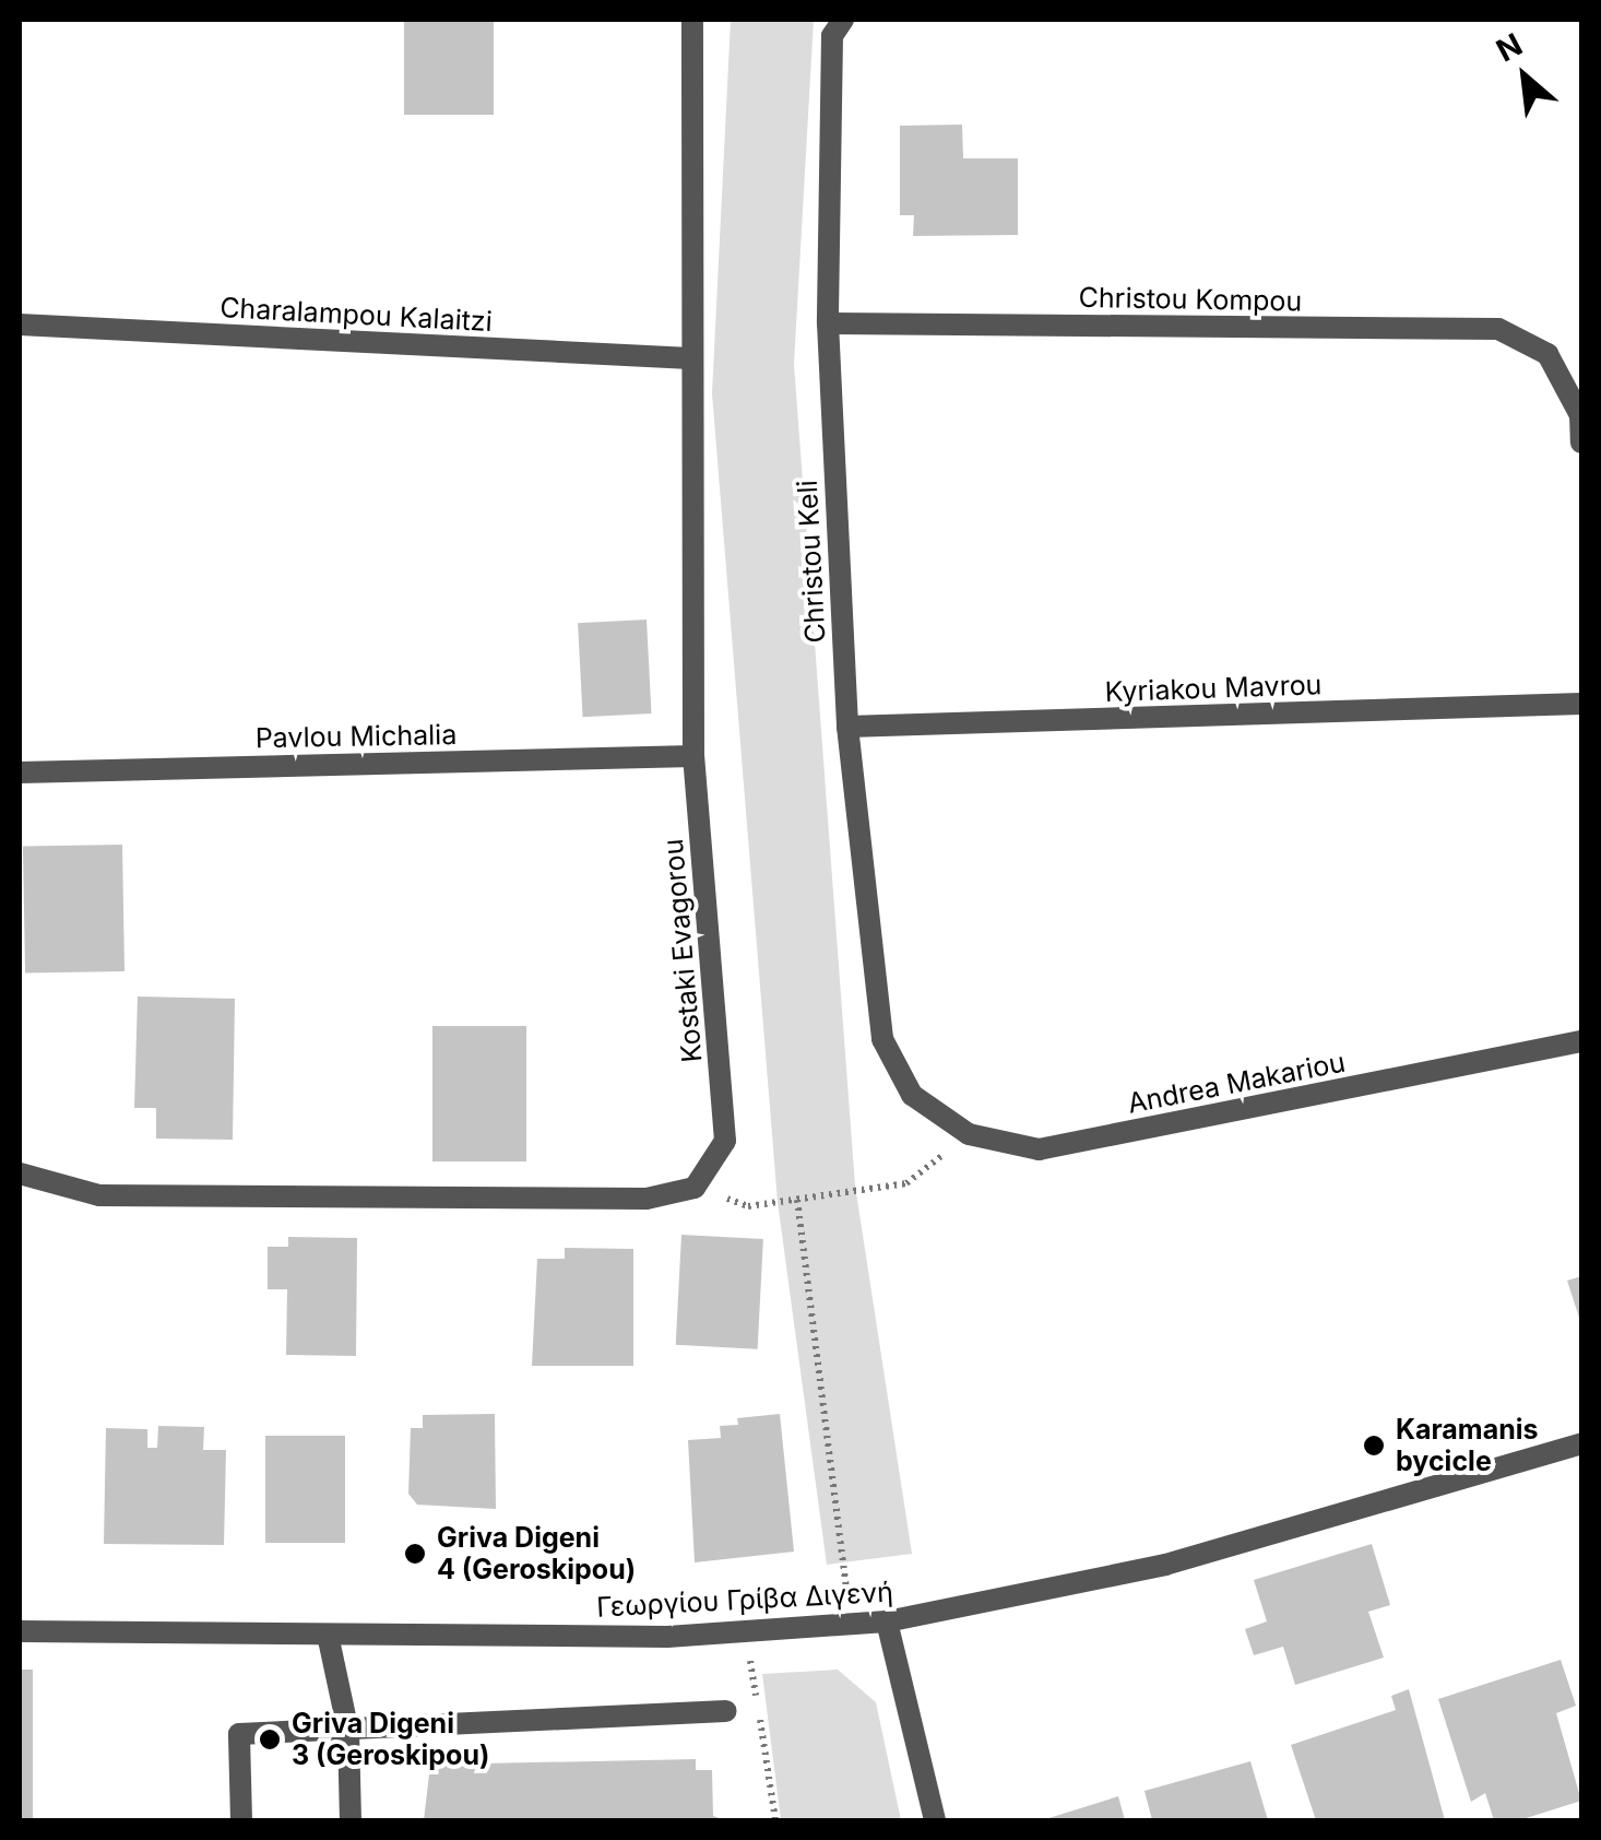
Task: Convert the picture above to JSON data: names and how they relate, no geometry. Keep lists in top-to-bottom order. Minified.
{"streets":{"street":["Christou Kompou","Charalampou Kalaitzi","Christou Keli","Kyriakou Mavrou","Pavlou Michalia","Kostaki Evagorou","Andrea Makariou","Γεωργίου Γρίβα Διγενή"]},"crossings":[["Christou Kompou","Christou Keli"],["Charalampou Kalaitzi","Kostaki Evagorou"],["Christou Keli","Kyriakou Mavrou"],["Christou Keli","Andrea Makariou"],["Pavlou Michalia","Kostaki Evagorou"]],"places":["Karamanis bycicle","Griva Digeni 4 (Geroskipou)","Griva Digeni 3 (Geroskipou)"],"north":"top left"}
